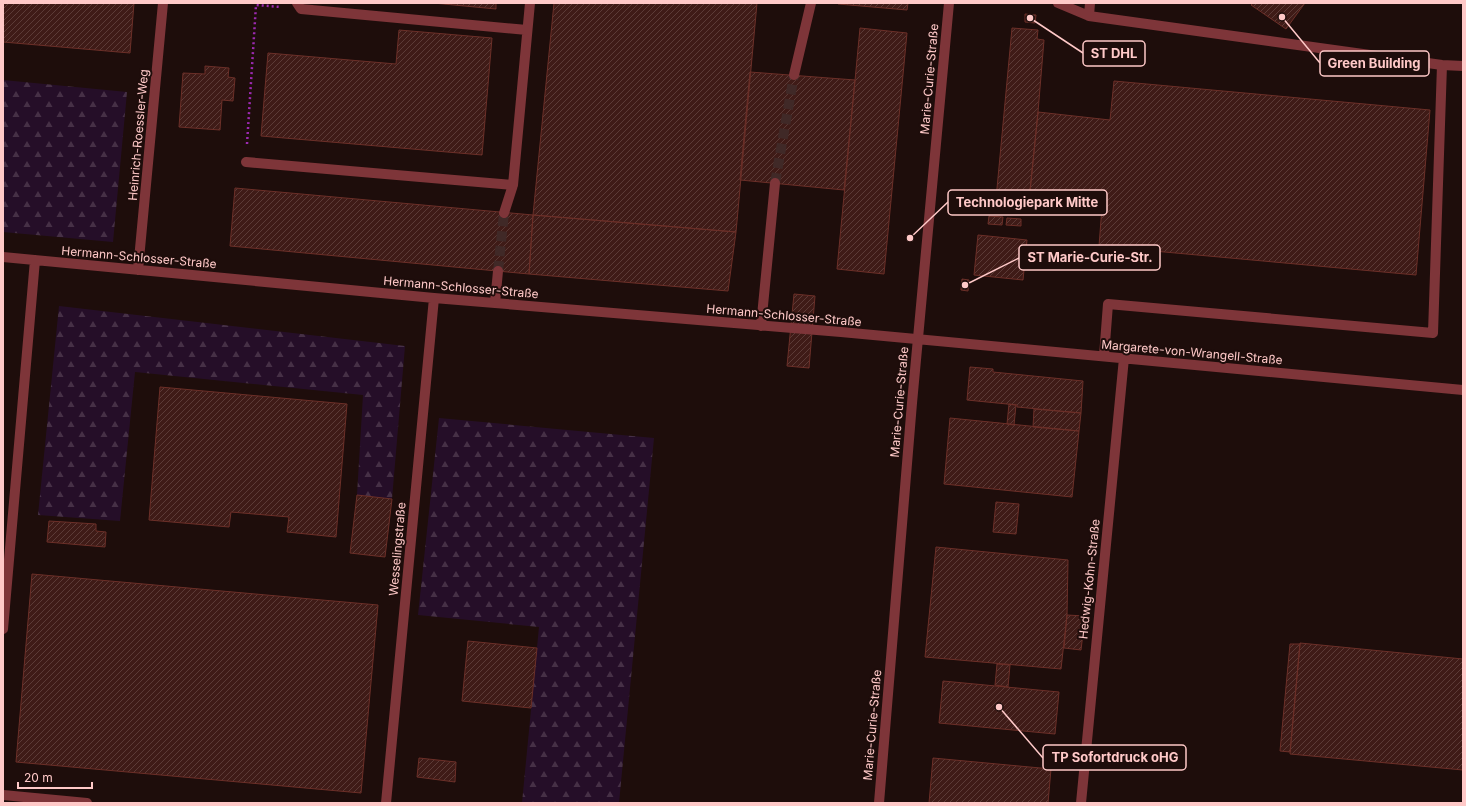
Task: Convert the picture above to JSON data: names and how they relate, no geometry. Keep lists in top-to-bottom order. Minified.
{"streets":{"street":["Marie-Curie-Straße","Heinrich-Roessler-Weg","Hermann-Schlosser-Straße","Margarete-von-Wrangell-Straße","Wesselingstraße","Hedwig-Kohn-Straße"]},"crossings":[["Marie-Curie-Straße","Hermann-Schlosser-Straße"],["Marie-Curie-Straße","Margarete-von-Wrangell-Straße"],["Heinrich-Roessler-Weg","Hermann-Schlosser-Straße"],["Hermann-Schlosser-Straße","Margarete-von-Wrangell-Straße"],["Hermann-Schlosser-Straße","Wesselingstraße"],["Margarete-von-Wrangell-Straße","Hedwig-Kohn-Straße"]],"places":["Green Building","ST DHL","Technologiepark Mitte","ST Marie-Curie-Str.","TP Sofortdruck oHG"],"scale_bar":"20 m"}
